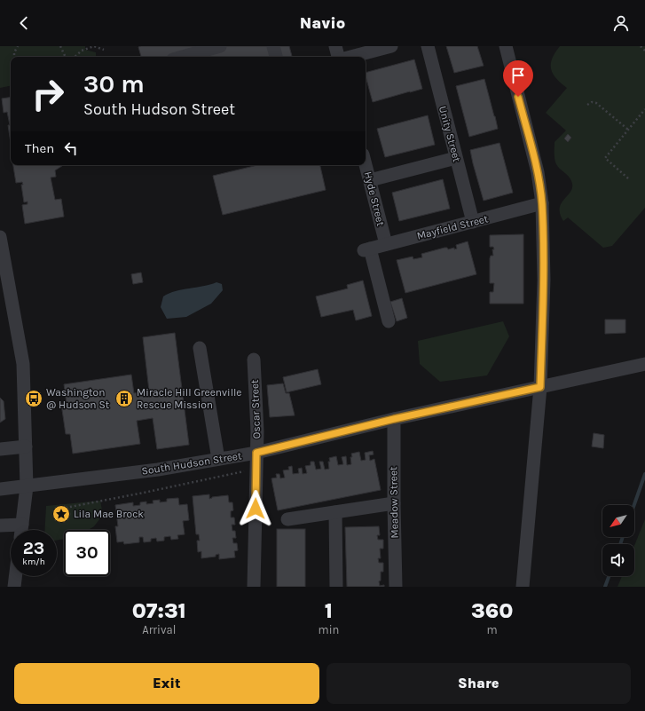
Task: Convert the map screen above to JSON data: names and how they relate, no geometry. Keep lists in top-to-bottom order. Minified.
{"streets":{"street":["Unity Street","Hyde Street","Mayfield Street","Oscar Street","South Hudson Street","Meadow Street"]},"crossings":[["Unity Street","Mayfield Street"],["Hyde Street","Mayfield Street"],["Oscar Street","South Hudson Street"],["South Hudson Street","Meadow Street"]],"places":{"bus stop":["Washington @ Hudson St"],"building":["Miracle Hill Greenville Rescue Mission"],"place":["Lila Mae Brock"]},"north":"bottom left","page":{"header":"Navio","turn":["30 m","South Hudson Street"],"then":"Then","speed":"23 km/h","limit":"30","eta":["07:31","Arrival","1","min","360","m"],"buttons":["Exit","Share"]}}
